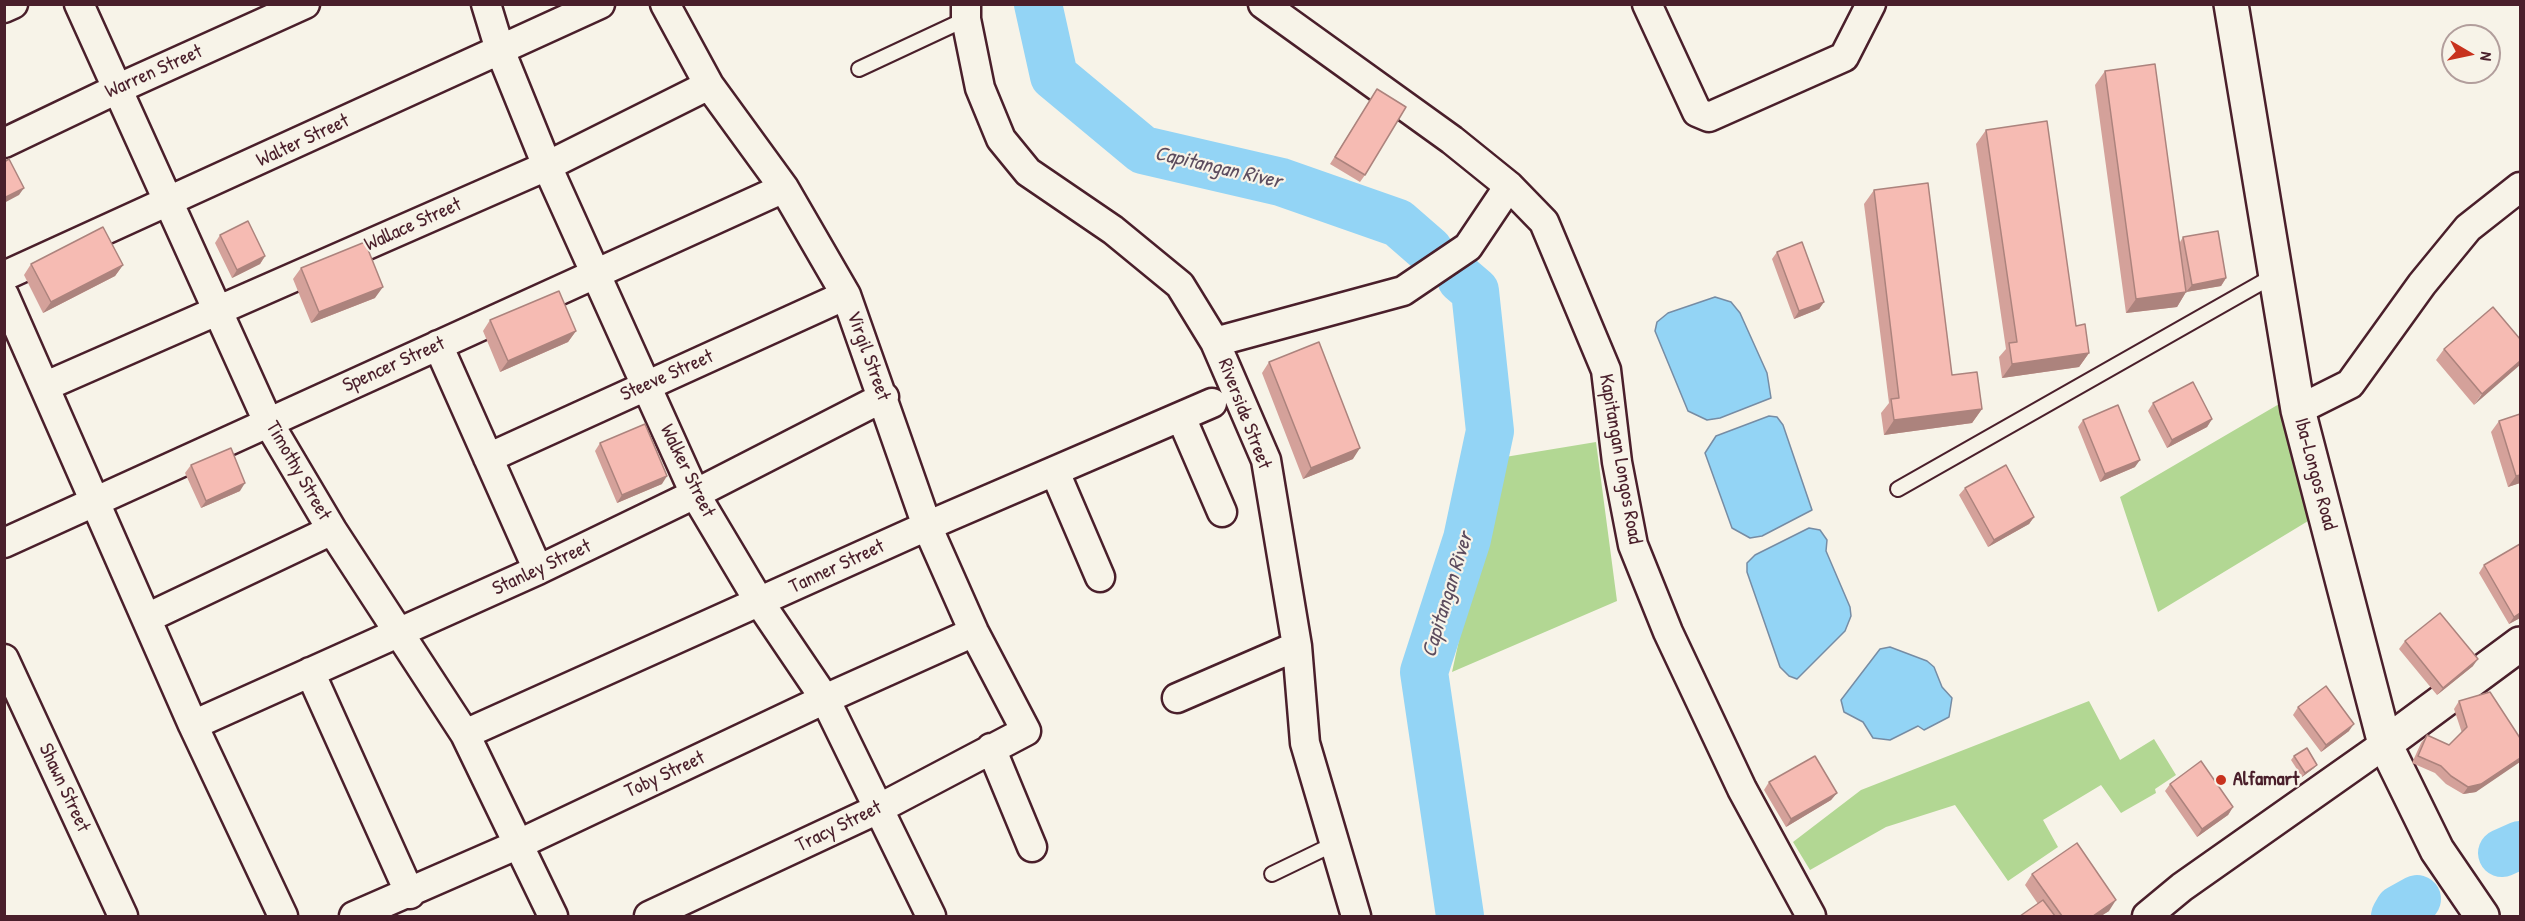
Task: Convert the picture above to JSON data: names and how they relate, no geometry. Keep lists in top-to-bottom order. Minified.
{"streets":{"street":["Warren Street","Walter Street","Wallace Street","Virgil Street","Spencer Street","Steeve Street","Riverside Street","Kapitangan Longos Road","Timothy Street","Walker Street","Iba-Longos Road","Tanner Street","Stanley Street","Toby Street","Shawn Street","Tracy Street"]},"crossings":[["Warren Street","Timothy Street"],["Walter Street","Timothy Street"],["Walter Street","Walker Street"],["Wallace Street","Virgil Street"],["Wallace Street","Timothy Street"],["Wallace Street","Walker Street"],["Virgil Street","Spencer Street"],["Virgil Street","Steeve Street"],["Virgil Street","Tanner Street"],["Virgil Street","Stanley Street"],["Virgil Street","Toby Street"],["Virgil Street","Tracy Street"],["Spencer Street","Timothy Street"],["Spencer Street","Walker Street"],["Steeve Street","Walker Street"],["Timothy Street","Tanner Street"],["Timothy Street","Stanley Street"],["Timothy Street","Toby Street"],["Walker Street","Tanner Street"],["Walker Street","Stanley Street"],["Walker Street","Toby Street"],["Walker Street","Tracy Street"]],"water":["Capitangan River"],"places":["Alfamart"],"north":"right"}
